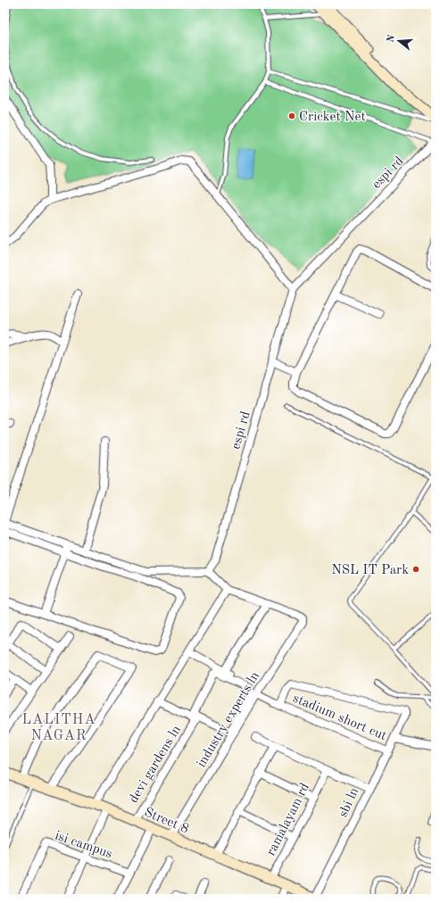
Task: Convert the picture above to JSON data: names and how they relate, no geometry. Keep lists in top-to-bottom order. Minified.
{"streets":{"street":["espi rd","stadium short cut","industry experts ln","devi gardens ln","sbi ln","ramalayam rd","Street 8","isi campus"]},"crossings":[["stadium short cut","sbi ln"],["industry experts ln","Street 8"],["devi gardens ln","Street 8"],["sbi ln","ramalayam rd"],["sbi ln","Street 8"],["ramalayam rd","Street 8"]],"districts":["LALITHA NAGAR"],"places":["Cricket Net","NSL IT Park"],"north":"left"}
